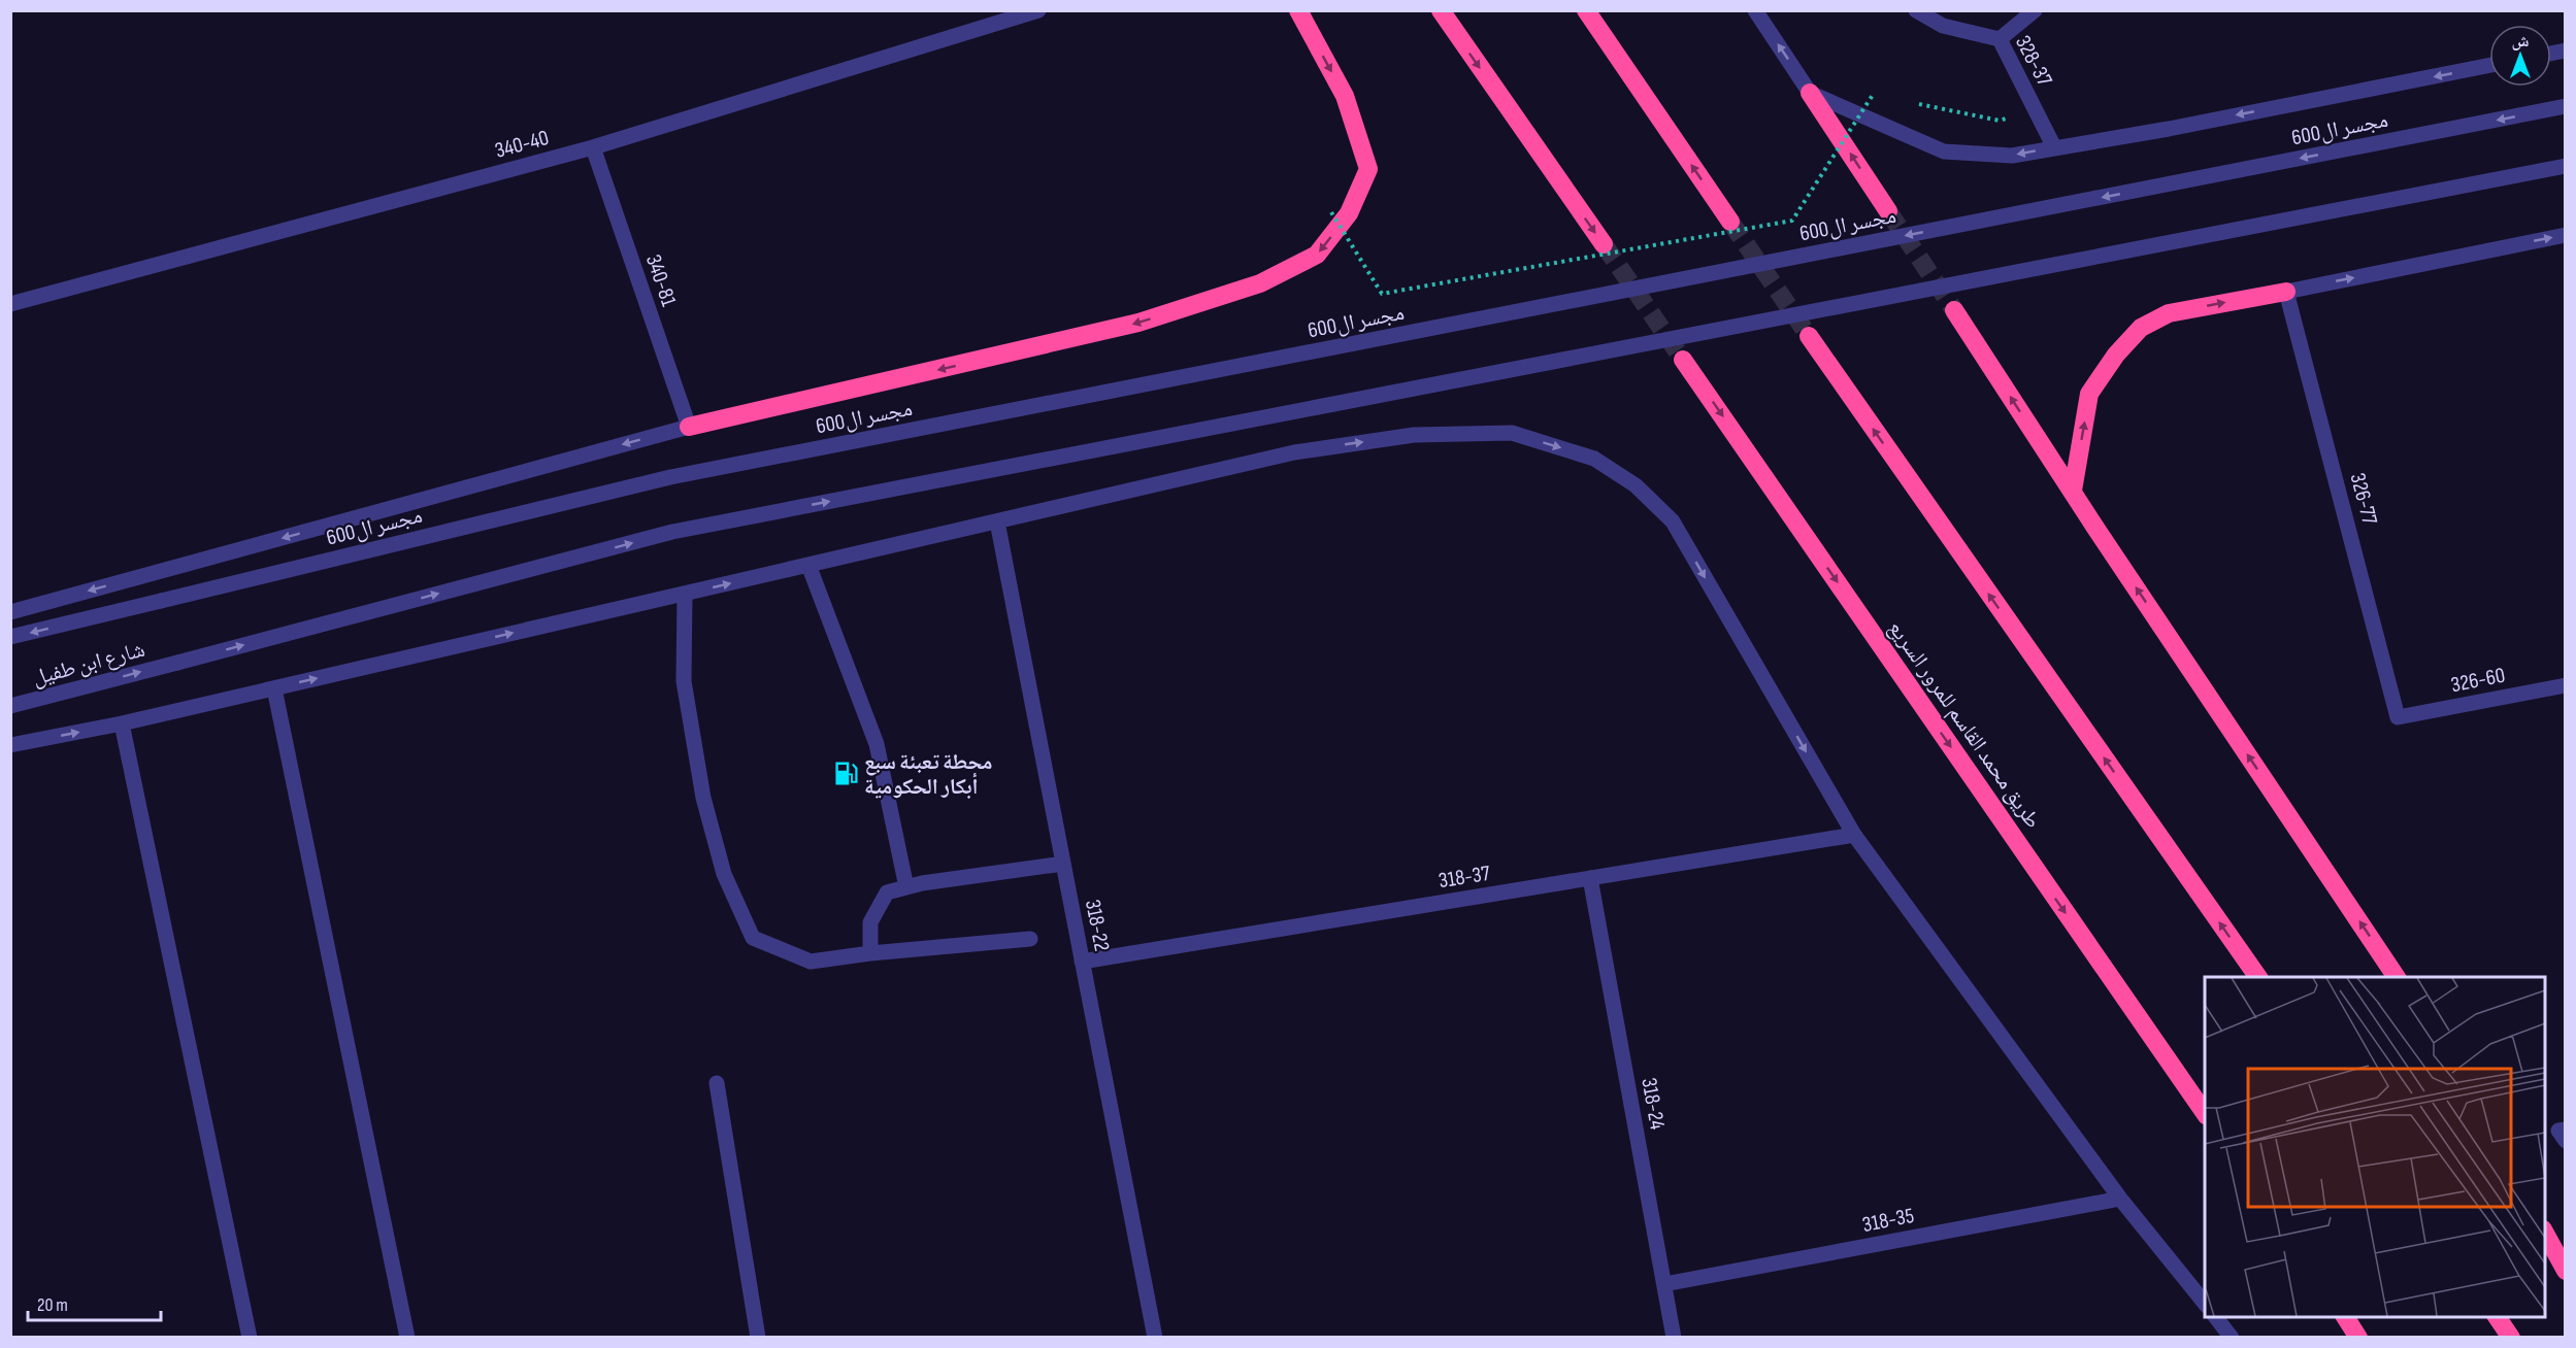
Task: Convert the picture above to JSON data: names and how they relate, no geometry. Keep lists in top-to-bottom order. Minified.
{"streets":{"highway":["طريق محمد القاسم للمرور السريع"],"street":["328-37","مجسر ال600","340-40","340-81","326-77","شارع ابن طفيل","326-60","318-37","318-22","318-24","318-35"]},"crossings":[["مجسر ال600","شارع ابن طفيل"],["340-40","340-81"],["326-77","326-60"],["318-37","318-22"],["318-37","318-24"],["318-24","318-35"]],"places":{"fuel station":["محطة تعبئة سبع أبكار الحكومية"]},"scale_bar":"20 m","north":"top"}
